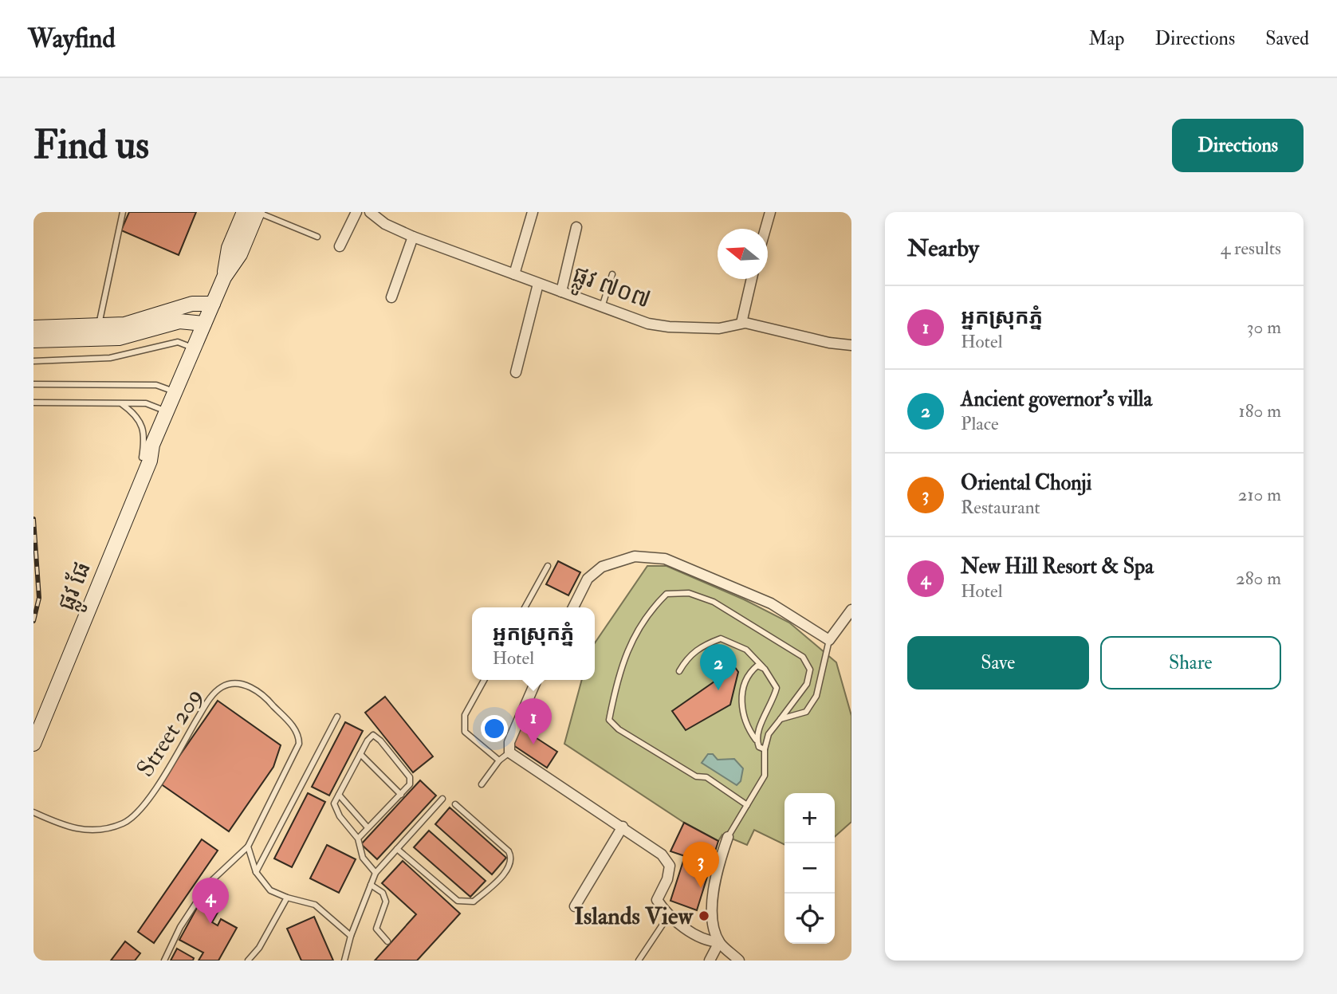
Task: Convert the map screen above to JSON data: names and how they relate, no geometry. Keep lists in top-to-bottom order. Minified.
{"streets":{"street":["ផ្លូវ ៧០៧","ផ្លូវ ផែ"],"lane":["Street 209"]},"places":["Islands View"],"north":"left","page":{"header":"Wayfind","nav":["Map","Directions","Saved"],"buttons":["Directions",["Save","Share"]],"title":"Find us","heading":["Nearby","4 results"],"list":[{"mark":"1","name":"អ្នកស្រុកភ្នំ","note":"Hotel","value":"30 m"},{"mark":"2","name":"Ancient governor's villa","note":"Place","value":"180 m"},{"mark":"3","name":"Oriental Chonji","note":"Restaurant","value":"210 m"},{"mark":"4","name":"New Hill Resort & Spa","note":"Hotel","value":"280 m"}],"popup":["អ្នកស្រុកភ្នំ","Hotel"],"pins":["2","1","3","4"],"map_buttons":["+","−"]}}
